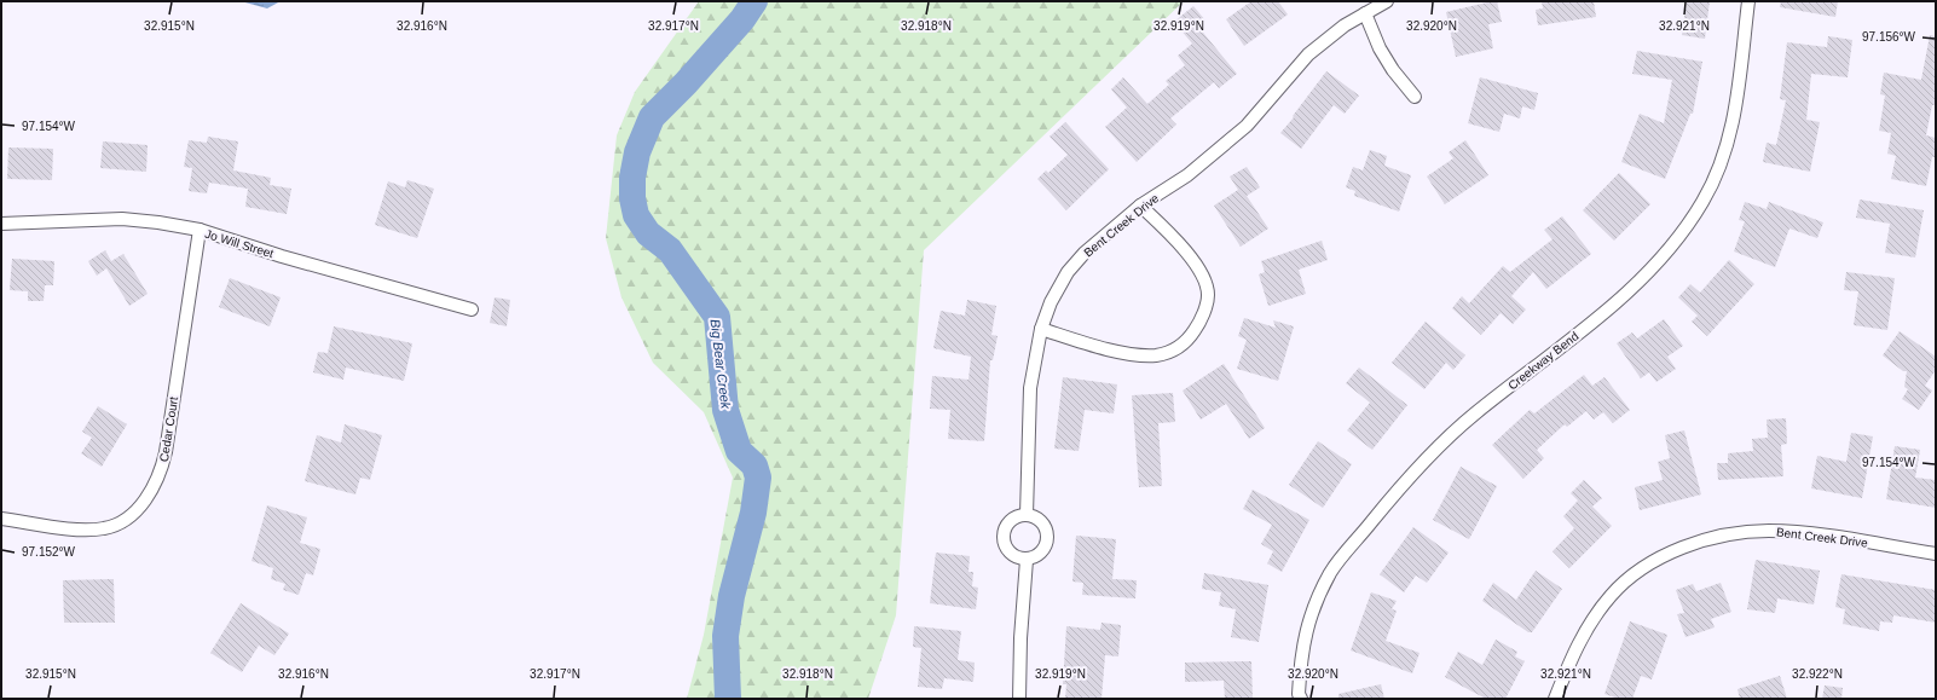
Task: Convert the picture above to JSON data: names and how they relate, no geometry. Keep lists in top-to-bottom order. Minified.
{"streets":{"street":["Bent Creek Drive","Jo Will Street","Creekway Bend","Cedar Court"]},"crossings":[["Jo Will Street","Cedar Court"]],"water":["Big Bear Creek"],"coordinates":["32.915°N","32.916°N","32.917°N","32.918°N","32.919°N","32.920°N","32.921°N","97.156°W","97.154°W","97.152°W","32.922°N"]}
